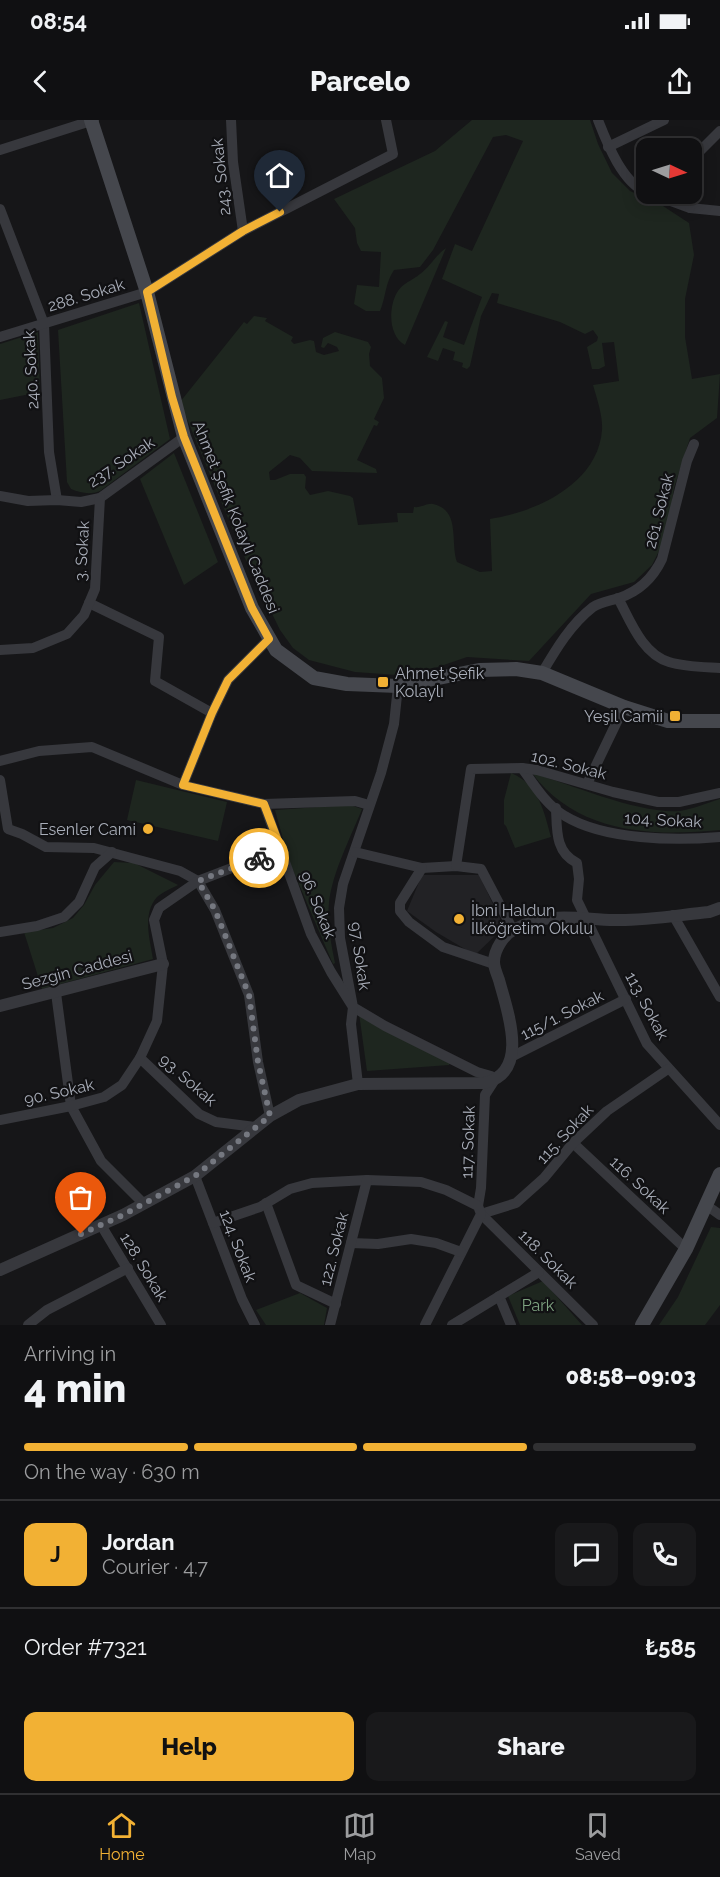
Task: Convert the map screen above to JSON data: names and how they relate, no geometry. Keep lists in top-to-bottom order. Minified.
{"streets":{"main road":["Ahmet Şefik Kolaylı Caddesi"],"street":["243. Sokak","288. Sokak","240. Sokak","237. Sokak","261. Sokak","3. Sokak","102. Sokak","104. Sokak","96. Sokak","97. Sokak","Sezgin Caddesi","113. Sokak","115/1. Sokak","93. Sokak","90. Sokak","115. Sokak","117. Sokak","116. Sokak","124. Sokak","122. Sokak","118. Sokak","128. Sokak"]},"crossings":[["243. Sokak","288. Sokak"],["288. Sokak","240. Sokak"],["288. Sokak","Ahmet Şefik Kolaylı Caddesi"],["240. Sokak","237. Sokak"],["237. Sokak","Ahmet Şefik Kolaylı Caddesi"],["237. Sokak","3. Sokak"],["261. Sokak","Ahmet Şefik Kolaylı Caddesi"],["Ahmet Şefik Kolaylı Caddesi","97. Sokak"],["102. Sokak","104. Sokak"],["104. Sokak","113. Sokak"],["96. Sokak","97. Sokak"],["96. Sokak","90. Sokak"],["97. Sokak","117. Sokak"],["Sezgin Caddesi","90. Sokak"],["113. Sokak","115/1. Sokak"],["113. Sokak","115. Sokak"],["93. Sokak","90. Sokak"],["115. Sokak","117. Sokak"],["115. Sokak","116. Sokak"],["115. Sokak","118. Sokak"],["117. Sokak","118. Sokak"],["124. Sokak","118. Sokak"],["122. Sokak","118. Sokak"]],"parks":["Park"],"places":{"transit":["Ahmet Şefik Kolaylı","Yeşil Camii"],"other":["Esenler Cami","İbni Haldun İlköğretim Okulu"]},"north":"right","page":{"status":"08:54","header":"Parcelo","heading":["4 min","Arriving in","08:58–09:03"],"panel":["Jordan","Courier · 4.7","Order #7321","₺585"],"bar":"On the way · 630 m","round":"J","buttons":["Help","Share"],"tabs":["Home","Map","Saved"]}}
